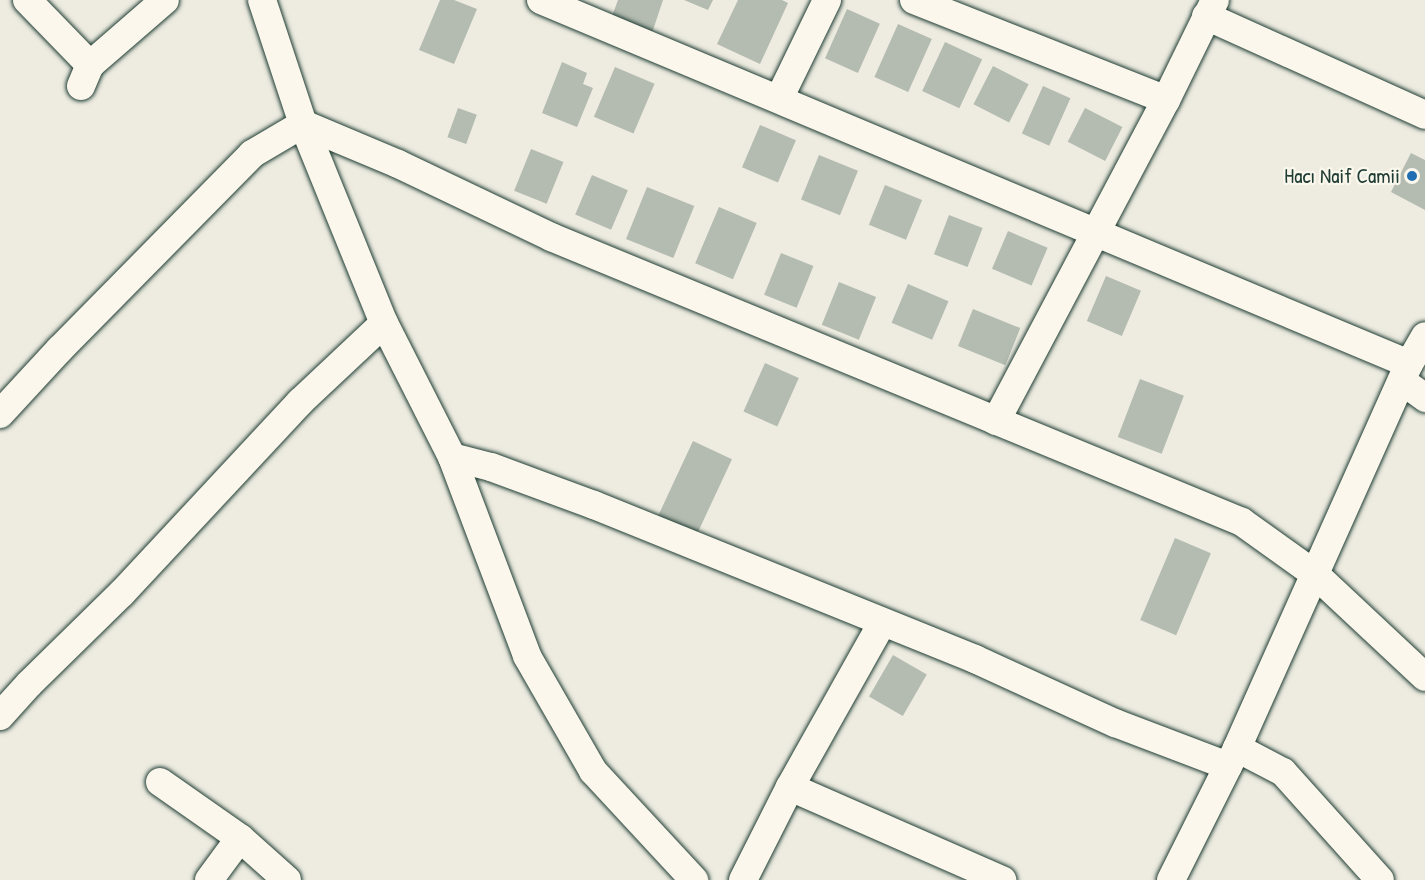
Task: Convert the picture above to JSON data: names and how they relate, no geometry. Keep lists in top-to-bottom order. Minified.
{"places":["Hacı Naif Camii"]}
